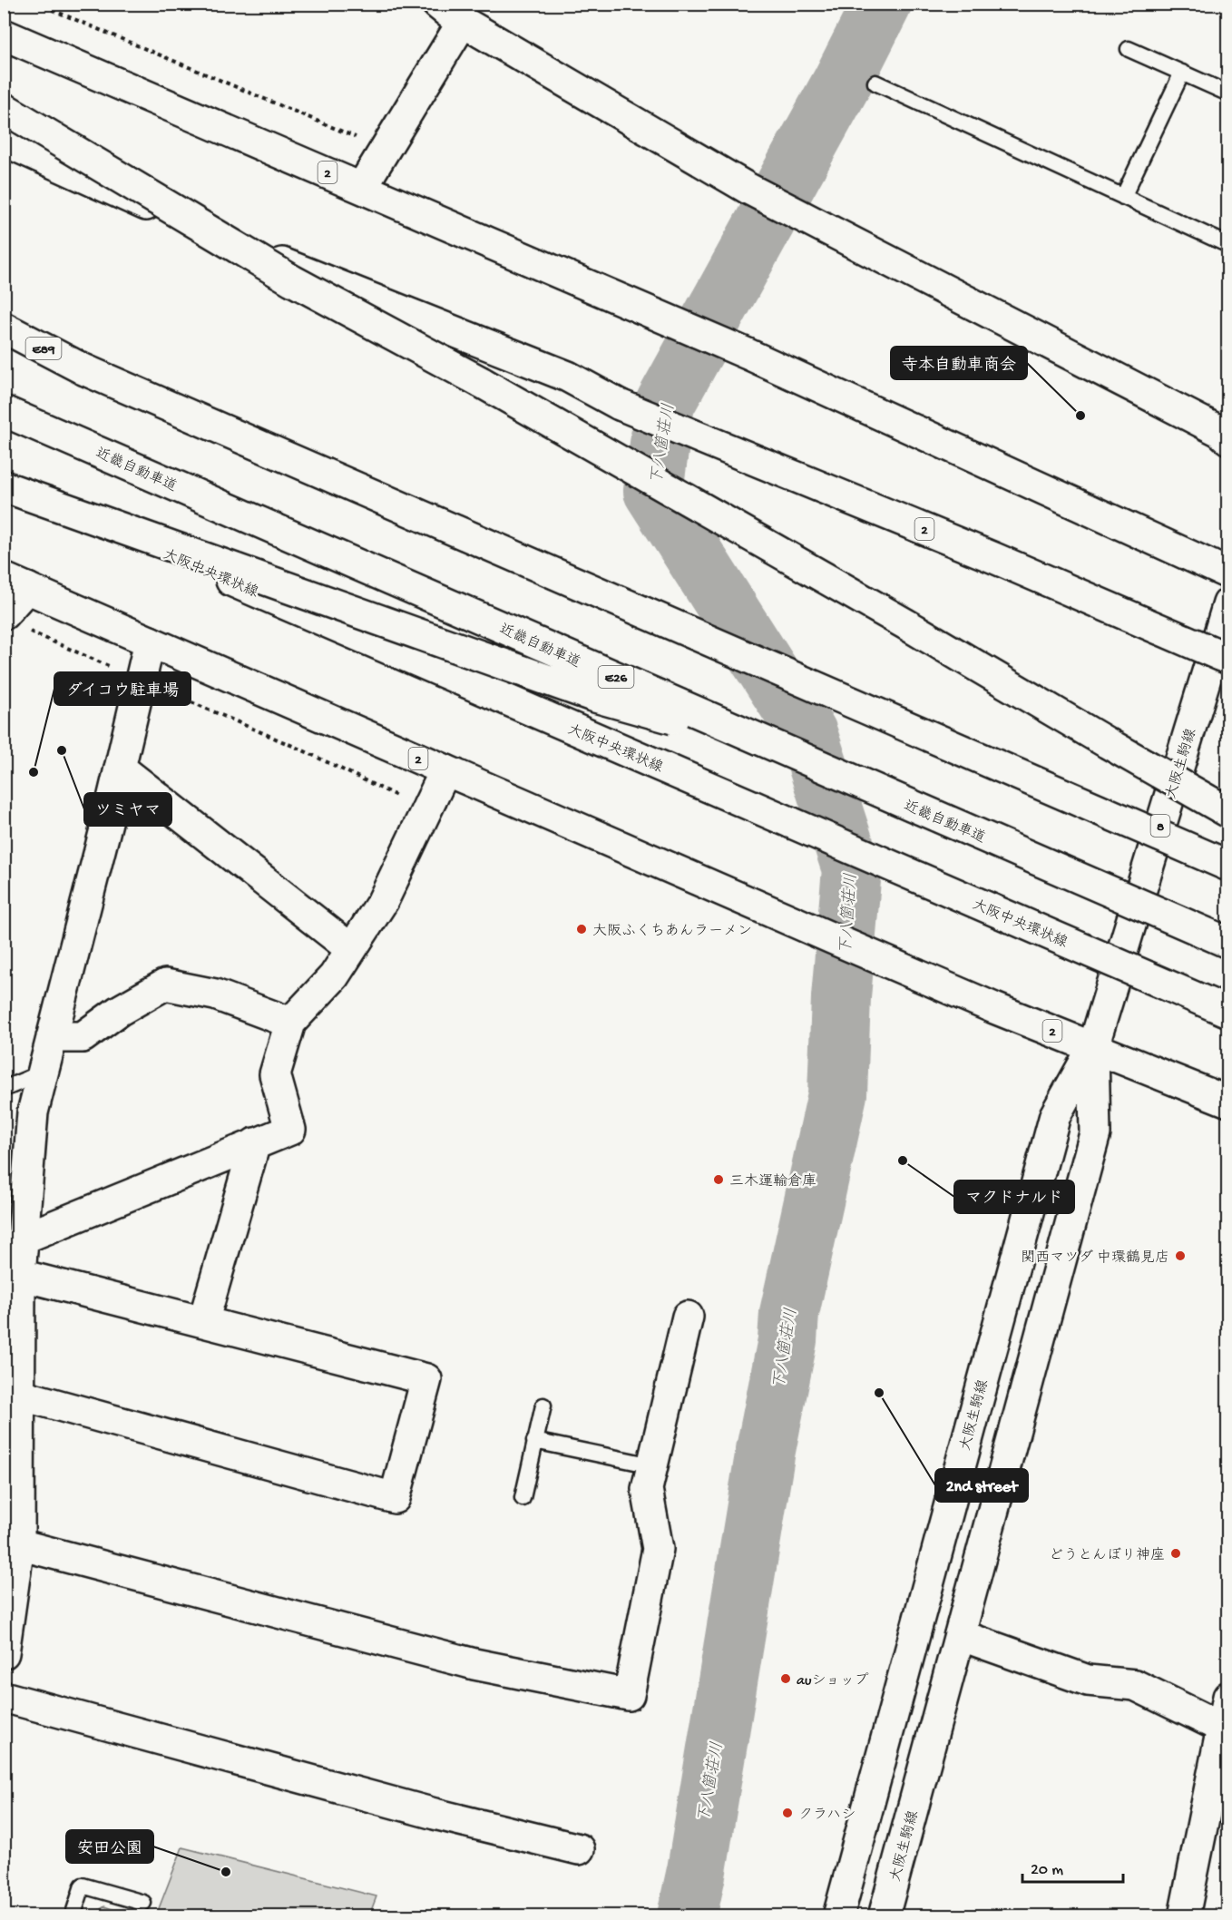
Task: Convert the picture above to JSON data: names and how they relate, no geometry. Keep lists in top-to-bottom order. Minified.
{"streets":{"main road":["2","E89","近畿自動車道","大阪中央環状線","E26","大阪生駒線","8"]},"crossings":[["2","大阪生駒線"]],"water":["下八箇荘川"],"places":["寺本自動車商会","ツミヤマ","ダイコウ駐車場","大阪ふくちあんラーメン","マクドナルド","三木運輸倉庫","関西マツダ 中環鶴見店","2nd street","どうとんぼり神座","auショップ","クラハシ","安田公園"],"scale_bar":"20 m"}
